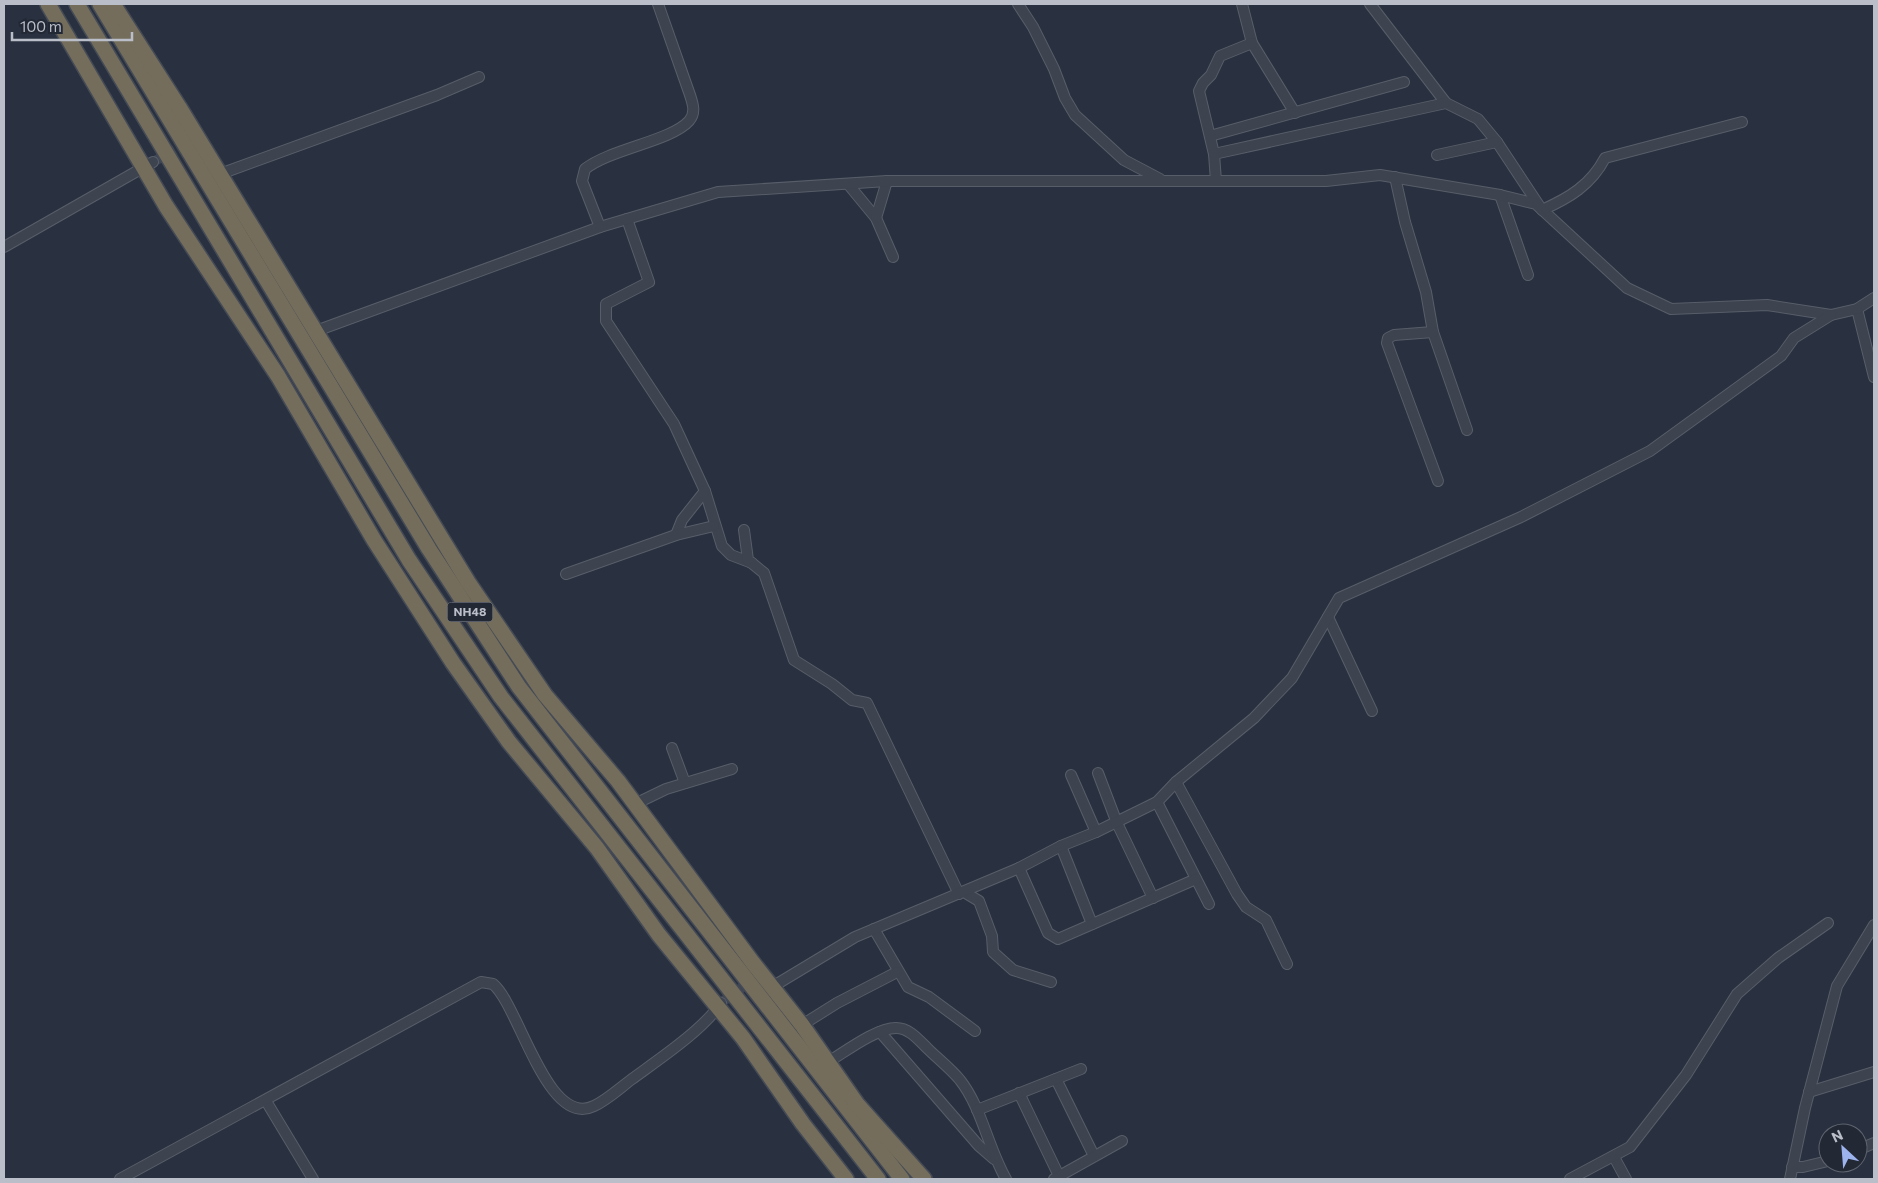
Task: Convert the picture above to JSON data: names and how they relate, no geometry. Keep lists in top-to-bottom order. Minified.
{"streets":{"highway":["NH48"]},"scale_bar":"100 m","north":"top left"}
